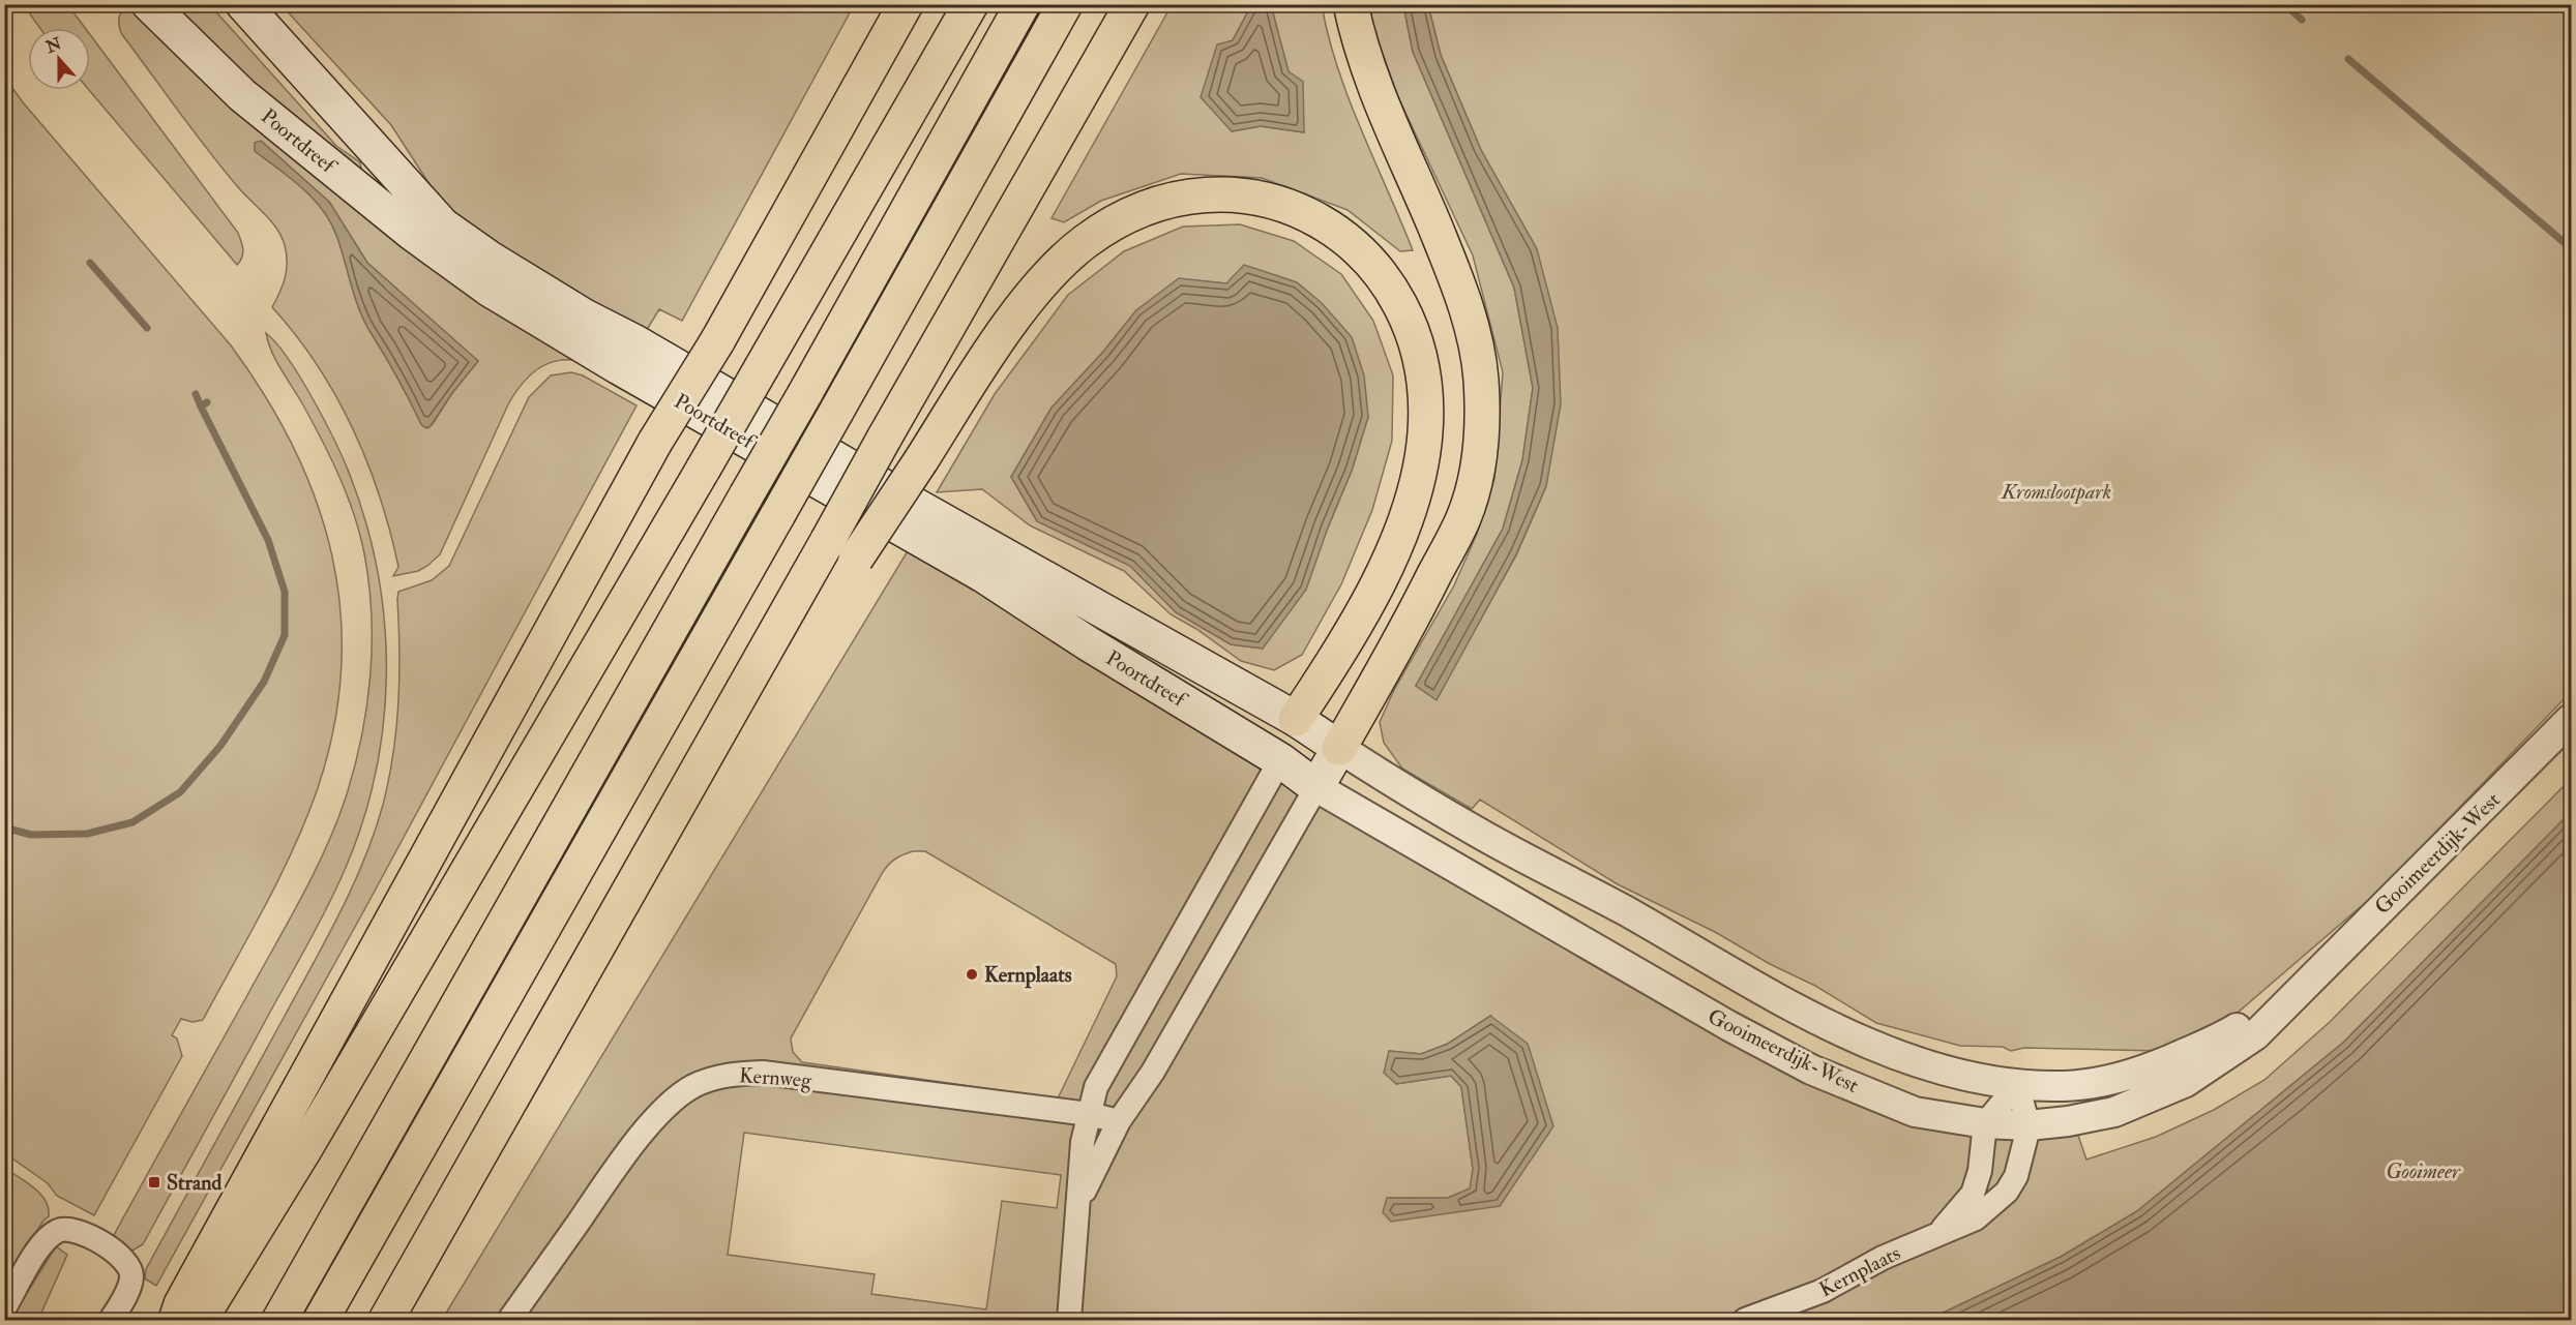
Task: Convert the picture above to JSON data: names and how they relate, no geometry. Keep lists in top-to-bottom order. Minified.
{"streets":{"main road":["Poortdreef"],"street":["Gooimeerdijk-West","Kernweg","Kernplaats"]},"crossings":[["Poortdreef","Gooimeerdijk-West"],["Gooimeerdijk-West","Kernplaats"]],"water":["Gooimeer"],"parks":["Kromslootpark"],"places":{"other":["Kernplaats"],"transit":["Strand"]},"north":"top"}
